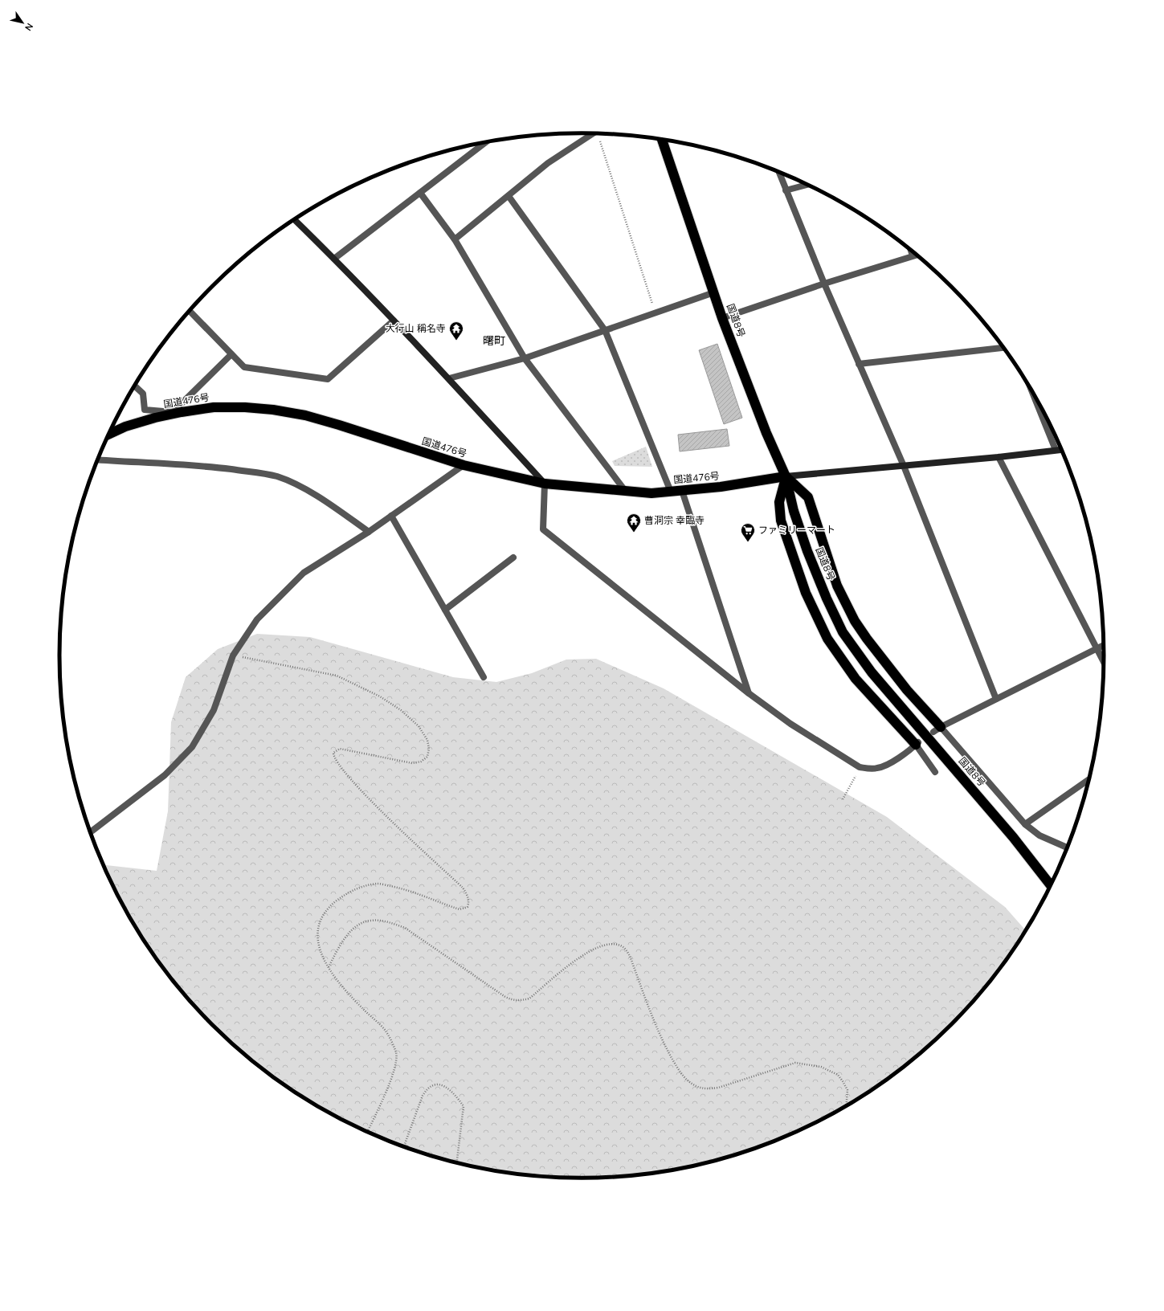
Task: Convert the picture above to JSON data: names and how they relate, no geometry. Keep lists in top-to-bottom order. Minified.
{"streets":{"highway":["国道8号","国道476号"]},"crossings":[["国道8号","国道476号"]],"districts":["曙町"],"places":{"temple":["大行山 稱名寺","曹洞宗 幸臨寺"],"supermarket":["ファミリーマート"]},"north":"bottom right"}
